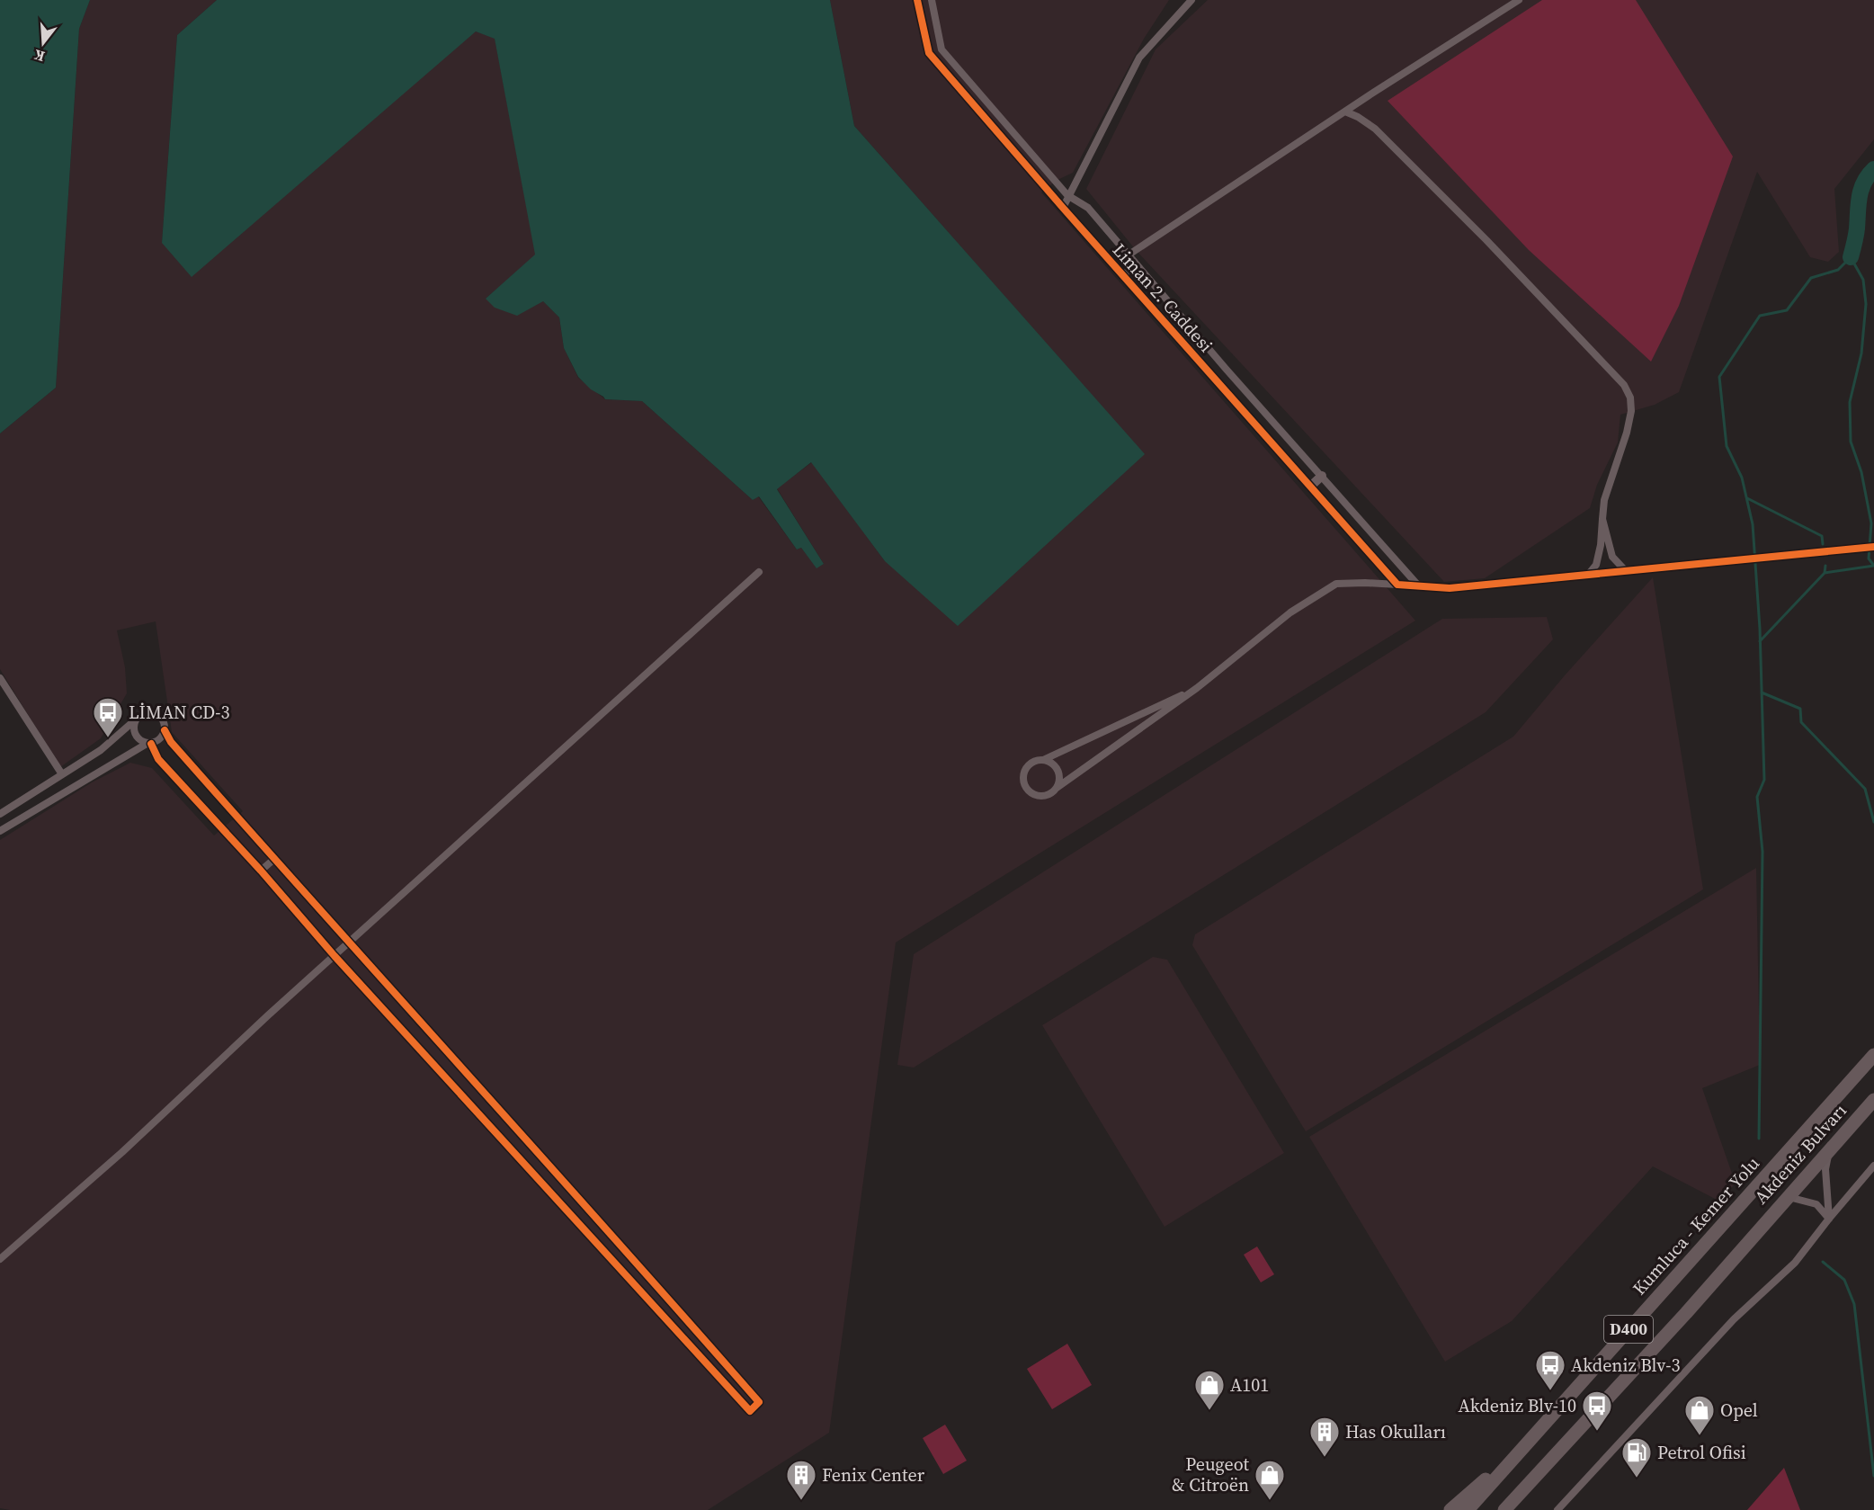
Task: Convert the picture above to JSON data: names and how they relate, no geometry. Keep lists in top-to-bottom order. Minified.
{"streets":{"highway":["Akdeniz Bulvarı","Kumluca - Kemer Yolu","D400"],"street":["Liman 2. Caddesi"]},"crossings":[["Akdeniz Bulvarı","D400"]],"places":{"bus stop":["LİMAN CD-3","Akdeniz Blv-3","Akdeniz Blv-10"],"shop":["A101","Opel","Peugeot & Citroën"],"building":["Has Okulları","Fenix Center"],"fuel station":["Petrol Ofisi"]},"north":"bottom"}
